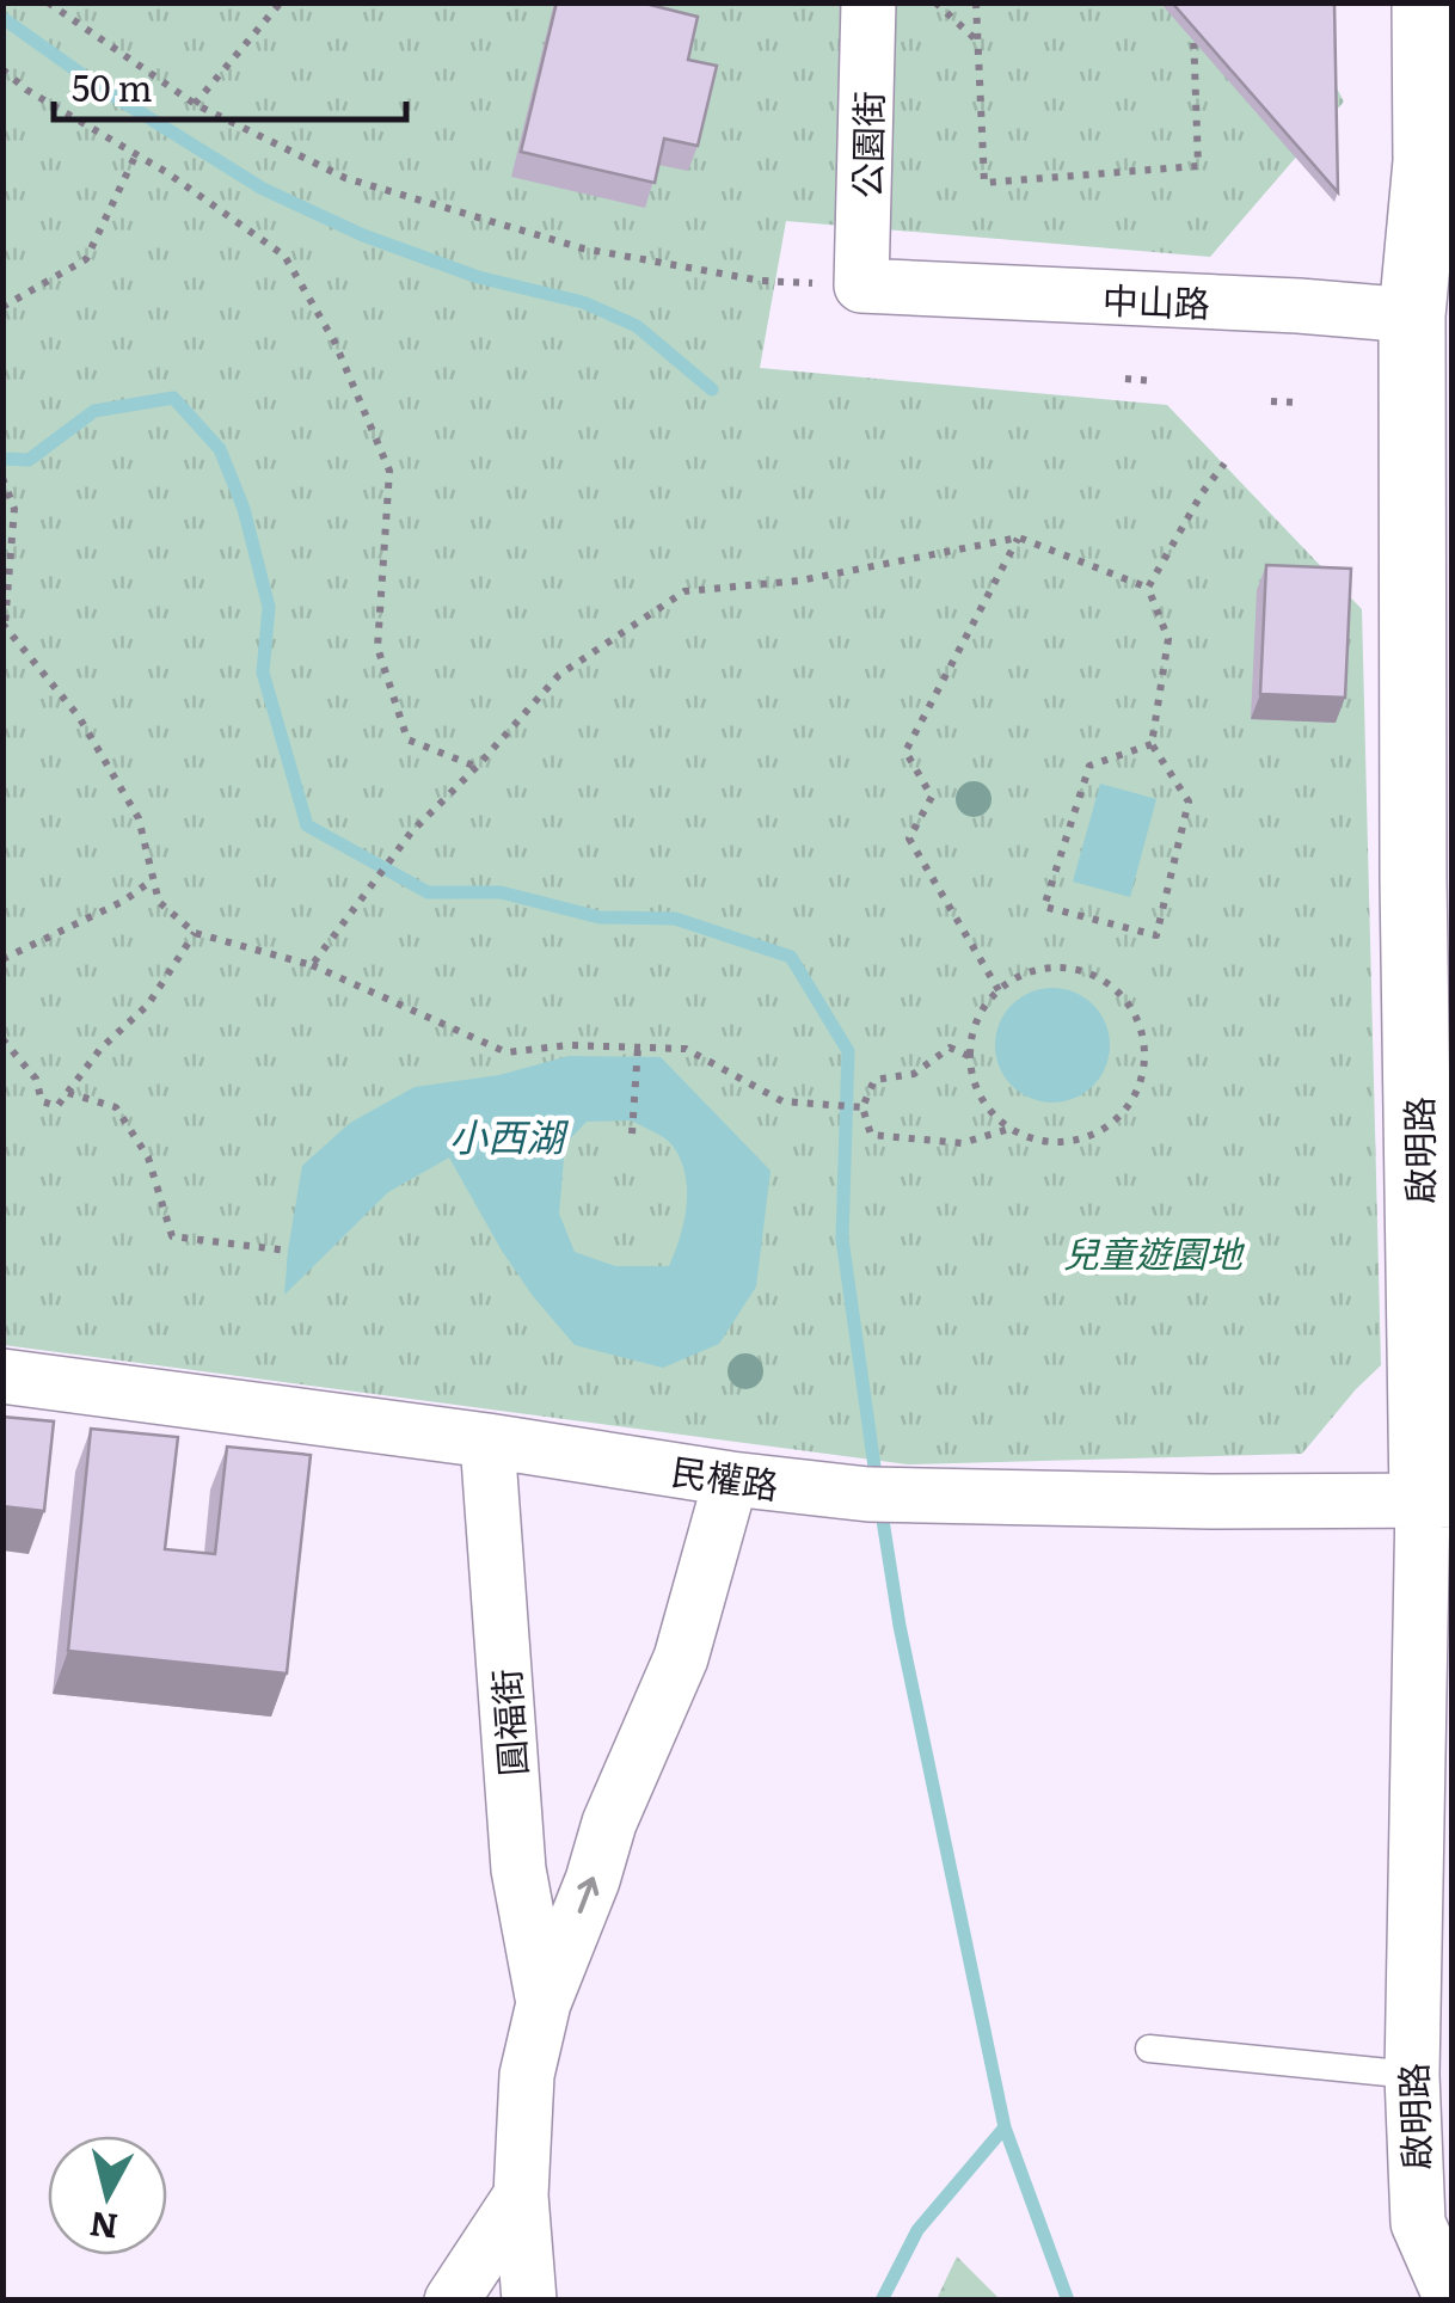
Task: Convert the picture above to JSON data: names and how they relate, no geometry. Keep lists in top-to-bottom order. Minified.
{"streets":{"street":["公園街","中山路","啟明路","民權路","圓福街"]},"crossings":[["公園街","中山路"],["中山路","啟明路"],["啟明路","民權路"],["民權路","圓福街"]],"water":["小西湖"],"parks":["兒童遊園地"],"scale_bar":"50 m","north":"bottom"}
